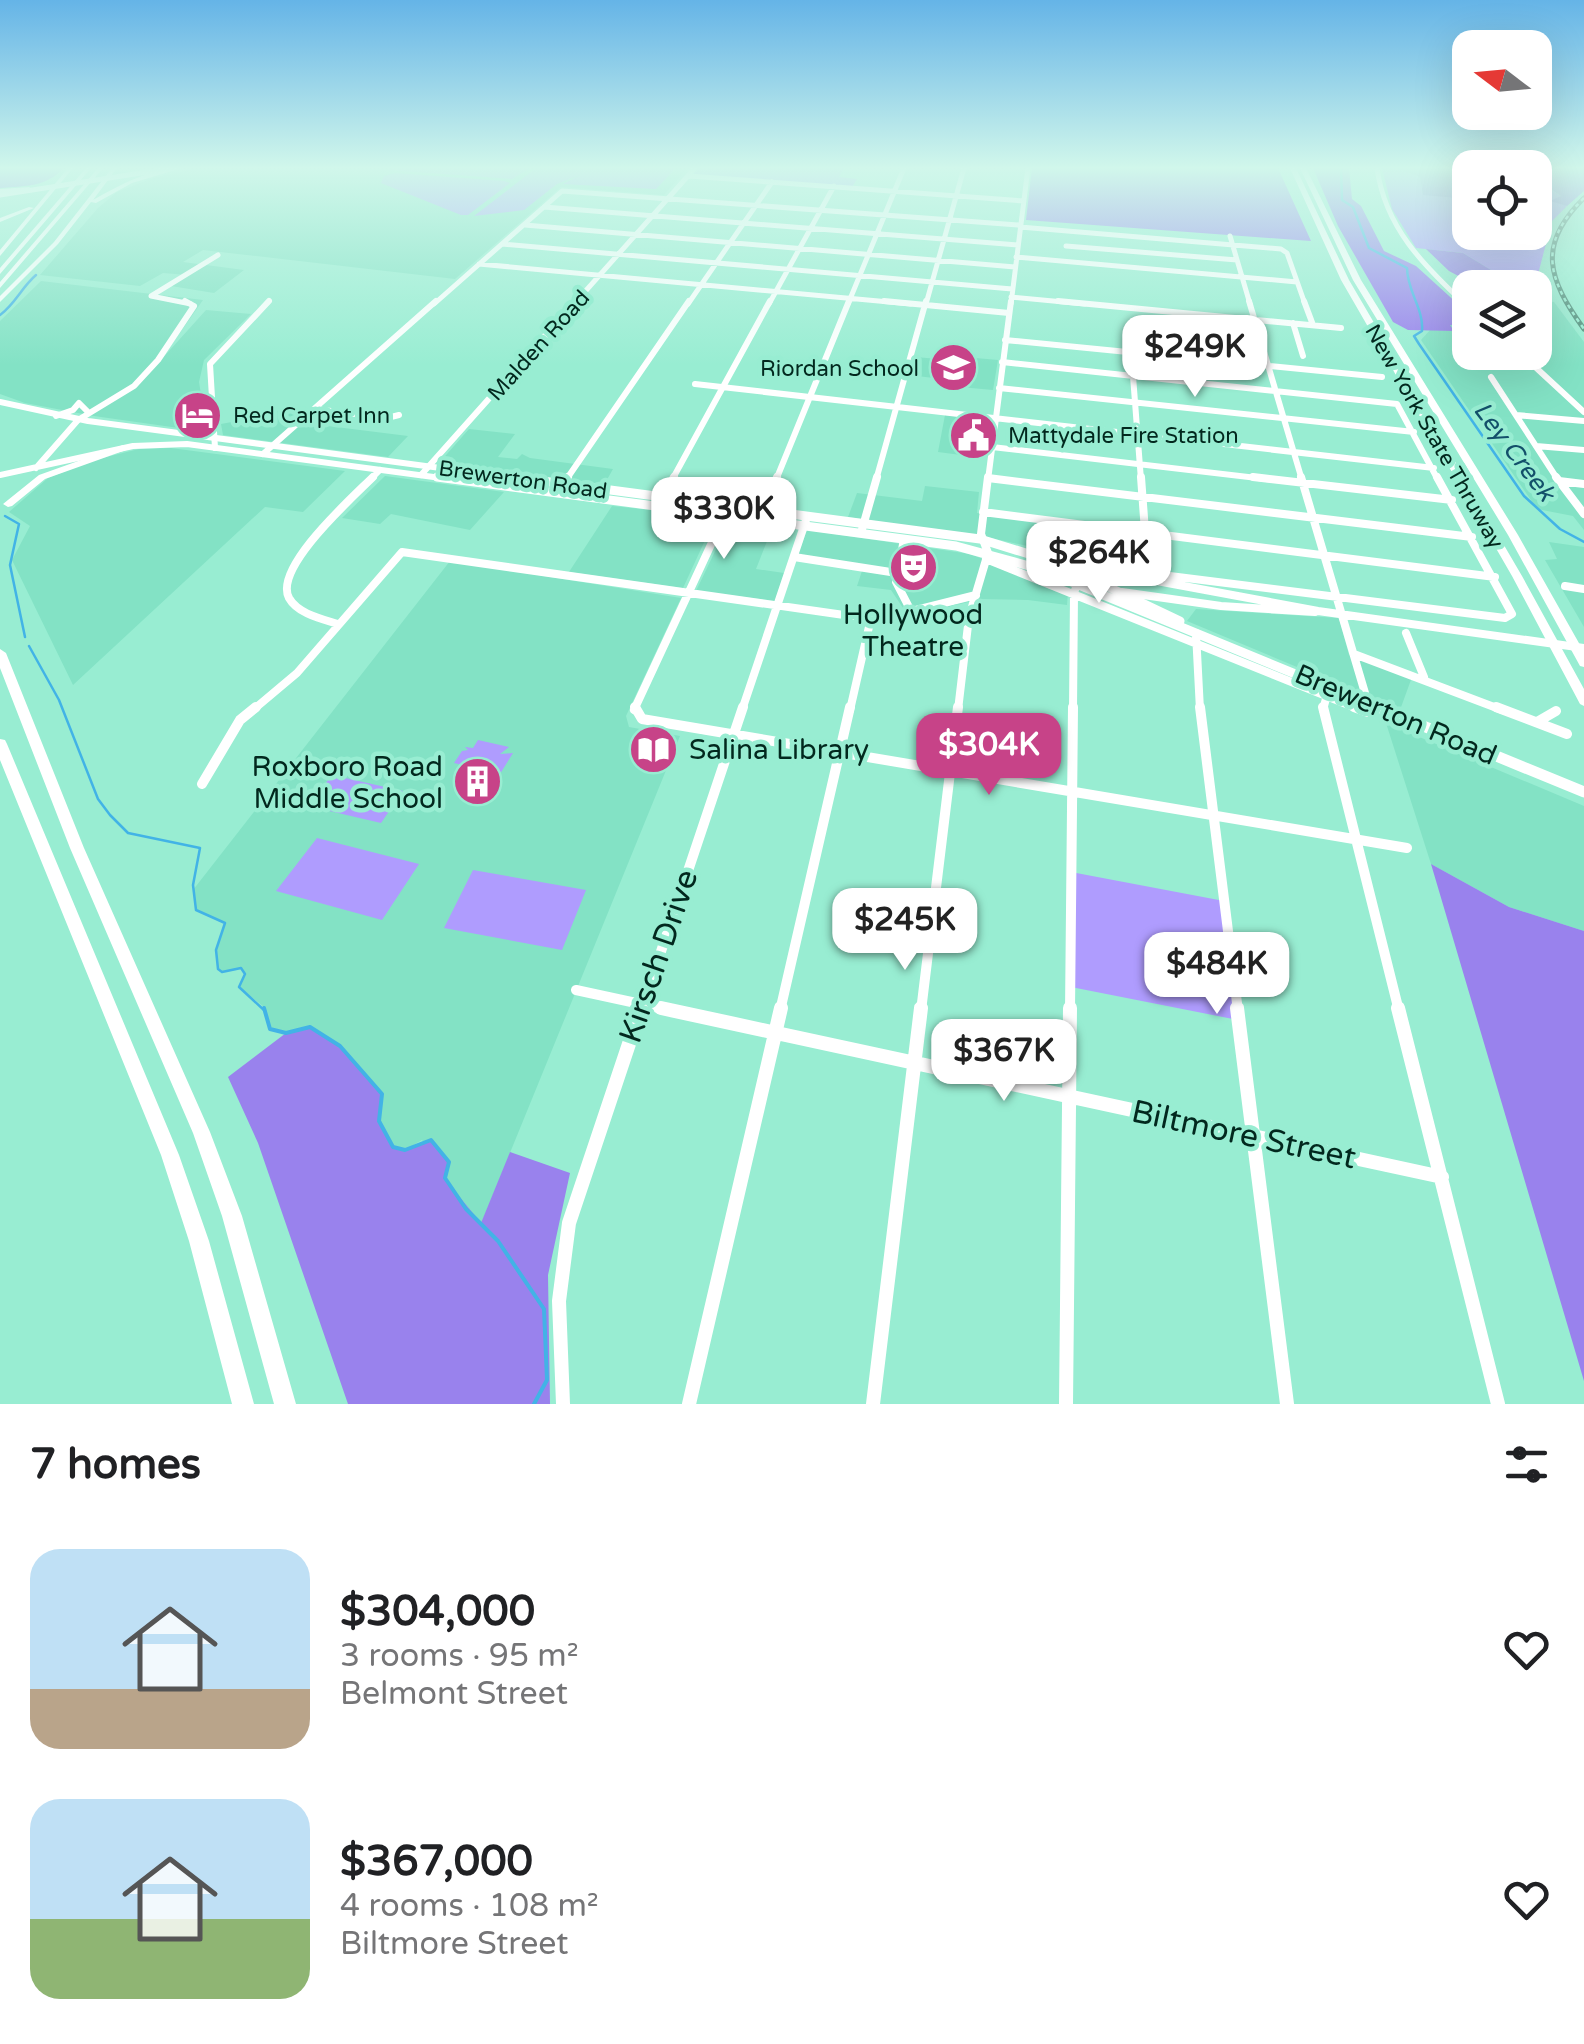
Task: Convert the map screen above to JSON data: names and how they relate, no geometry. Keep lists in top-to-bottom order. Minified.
{"streets":{"highway":["New York State Thruway"],"main road":["Brewerton Road"],"street":["Malden Road","Kirsch Drive","Biltmore Street"]},"crossings":[["Malden Road","Brewerton Road"],["Brewerton Road","Kirsch Drive"],["Kirsch Drive","Biltmore Street"]],"water":["Ley Creek"],"places":{"school or university":["Riordan School"],"hotel":["Red Carpet Inn"],"public building":["Mattydale Fire Station"],"theatre":["Hollywood Theatre"],"library":["Salina Library"],"building":["Roxboro Road Middle School"]},"north":"left","page":{"price":["$249K","$330K","$264K","$304K","$245K","$484K","$367K"],"heading":"7 homes","list":[{"name":"$304,000","note":"3 rooms · 95 m² · Belmont Street"},{"name":"$367,000","note":"4 rooms · 108 m² · Biltmore Street"}]}}
